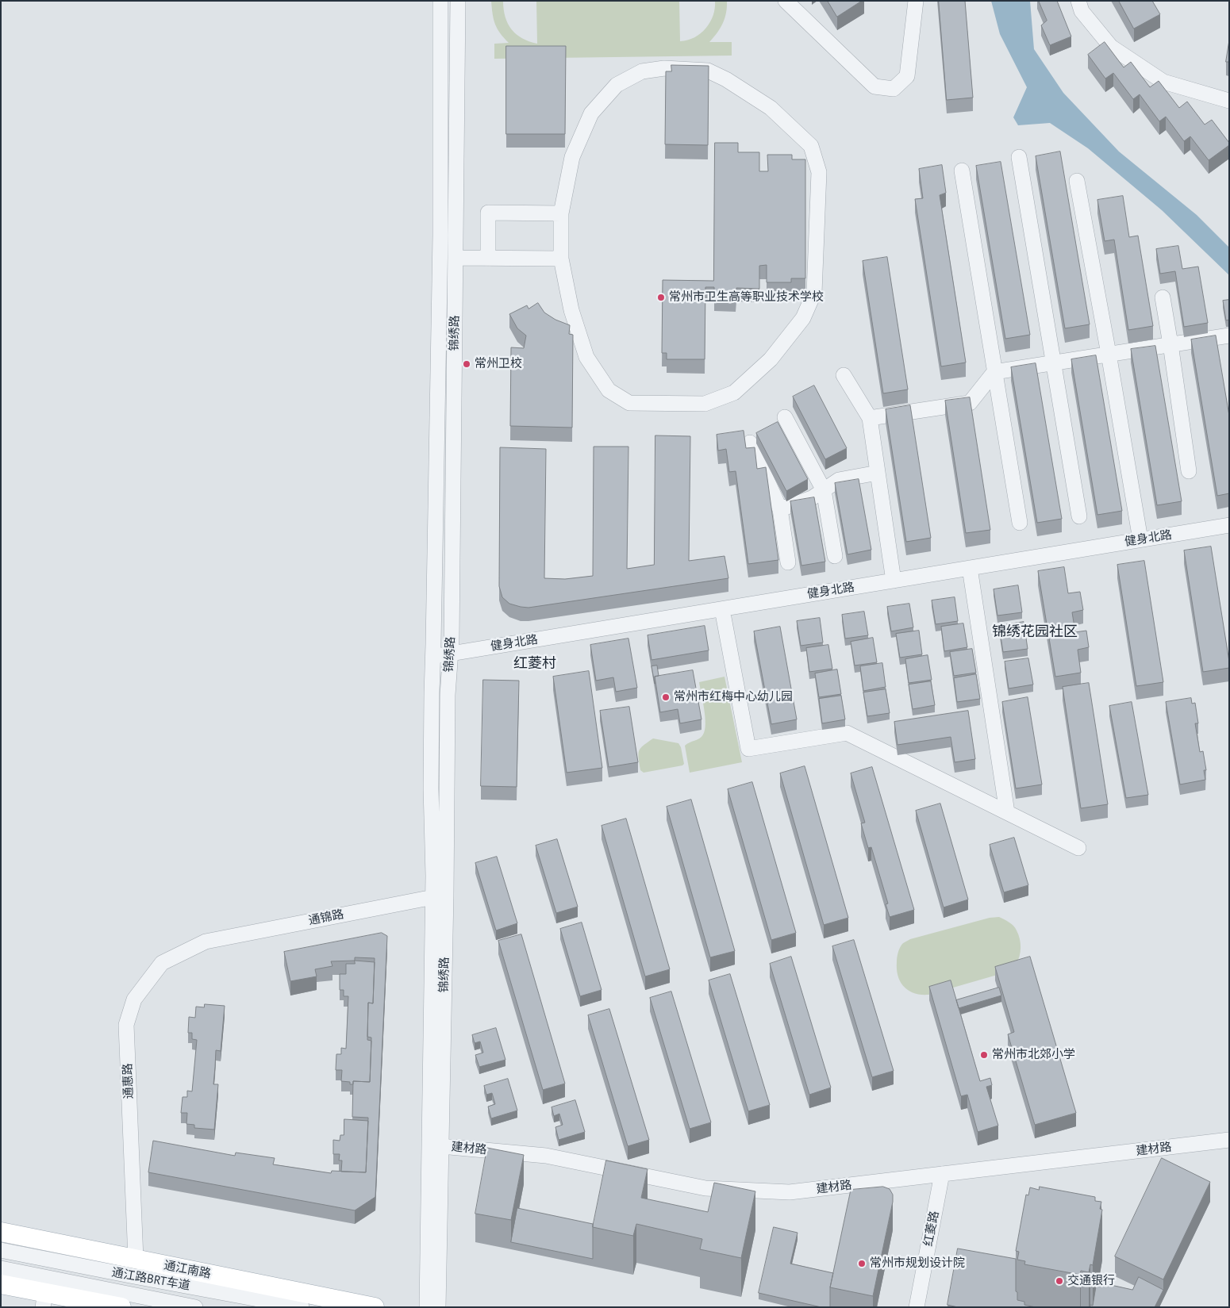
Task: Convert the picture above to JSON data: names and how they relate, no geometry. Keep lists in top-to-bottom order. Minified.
{"streets":{"main road":["通江南路"],"street":["锦绣路","健身北路","通锦路","通惠路","建材路","红菱路","通江路BRT车道"]},"crossings":[["锦绣路","健身北路"],["锦绣路","通锦路"],["锦绣路","建材路"],["通锦路","通惠路"],["通惠路","通江南路"],["建材路","红菱路"]],"districts":["锦绣花园社区","红菱村"],"places":["常州市卫生高等职业技术学校","常州卫校","常州市红梅中心幼儿园","常州市北郊小学","常州市规划设计院","交通银行"]}
